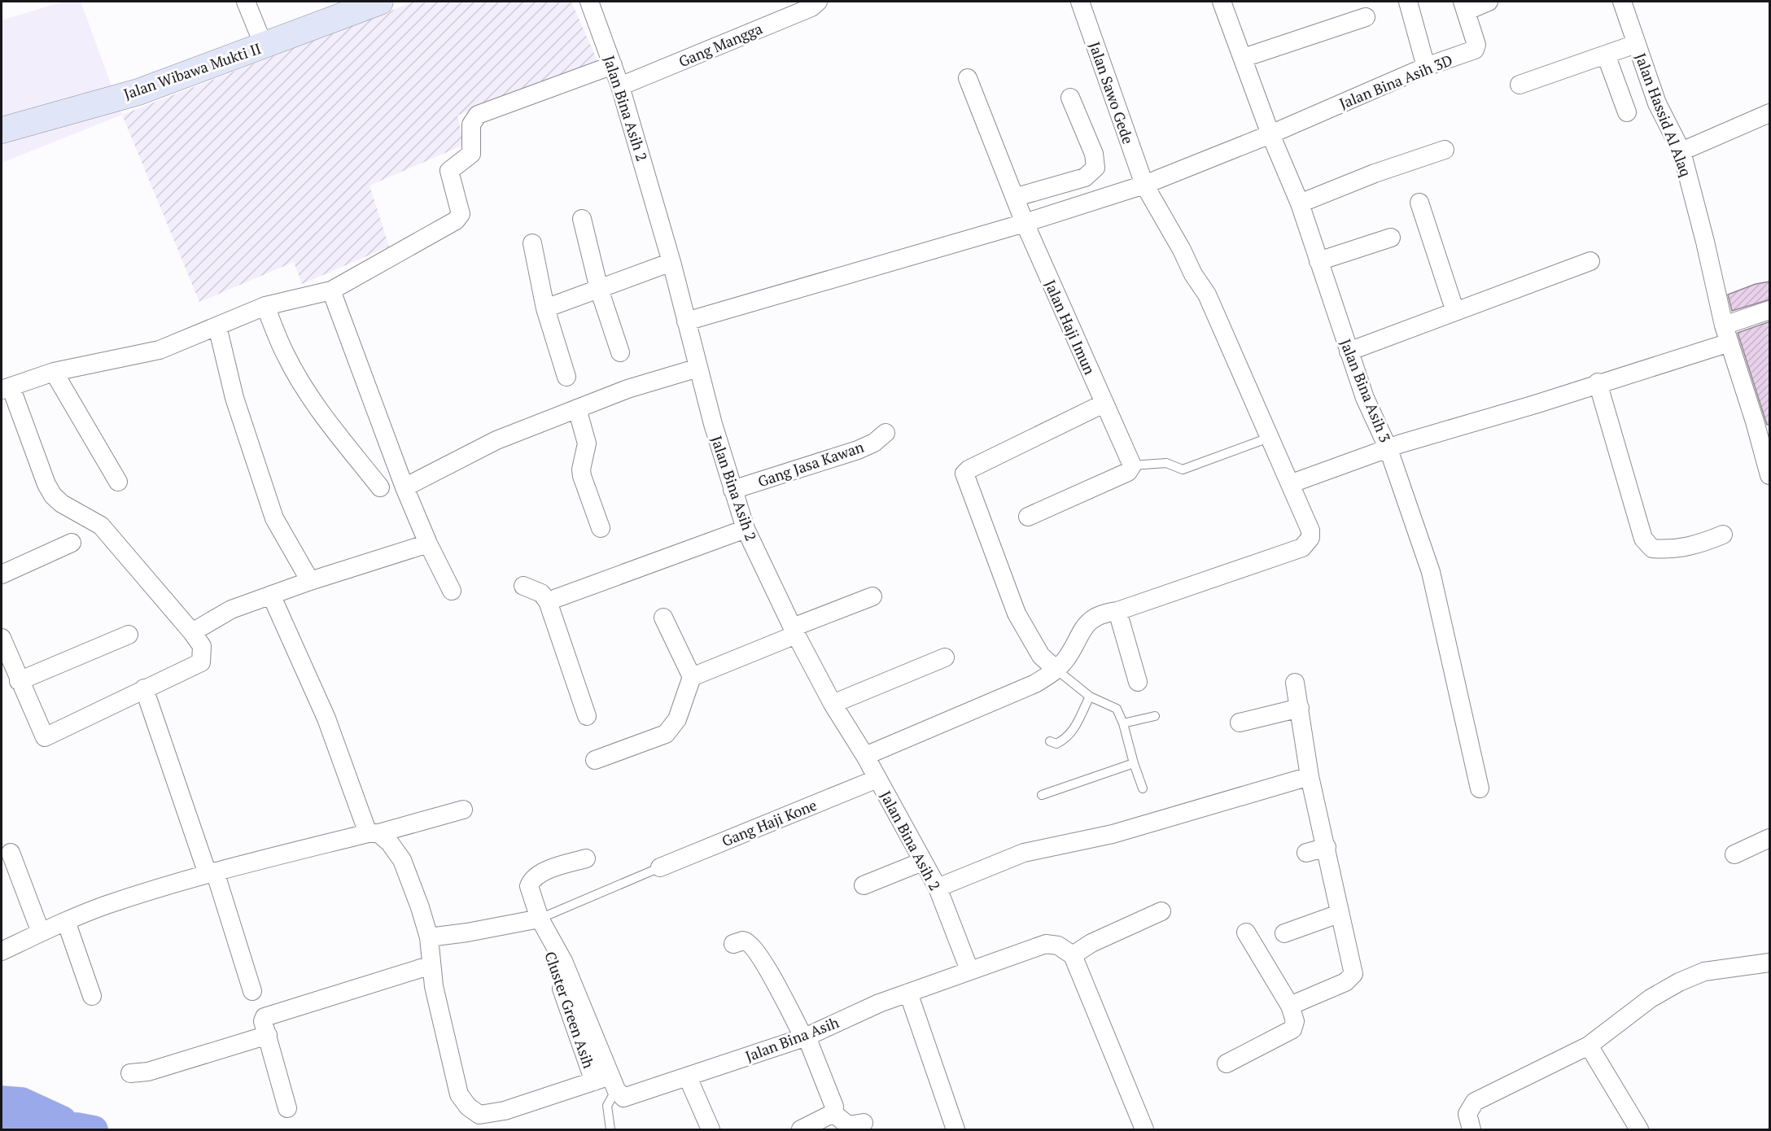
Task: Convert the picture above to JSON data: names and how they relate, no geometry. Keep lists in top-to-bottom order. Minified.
{"streets":{"main road":["Jalan Wibawa Mukti II"],"street":["Gang Mangga","Jalan Bina Asih 3D","Jalan Sawo Gede","Jalan Bina Asih 2","Jalan Hassid Al Alaq","Jalan Haji Imun","Jalan Bina Asih 3","Gang Jasa Kawan","Gang Haji Kone","Cluster Green Asih","Jalan Bina Asih"]},"crossings":[["Gang Mangga","Jalan Bina Asih 2"],["Jalan Bina Asih 3D","Jalan Sawo Gede"],["Jalan Bina Asih 3D","Jalan Bina Asih 2"],["Jalan Bina Asih 3D","Jalan Haji Imun"],["Jalan Bina Asih 3D","Jalan Bina Asih 3"],["Jalan Bina Asih 2","Gang Jasa Kawan"],["Jalan Bina Asih 2","Gang Haji Kone"],["Jalan Bina Asih 2","Jalan Bina Asih"],["Cluster Green Asih","Jalan Bina Asih"]]}
